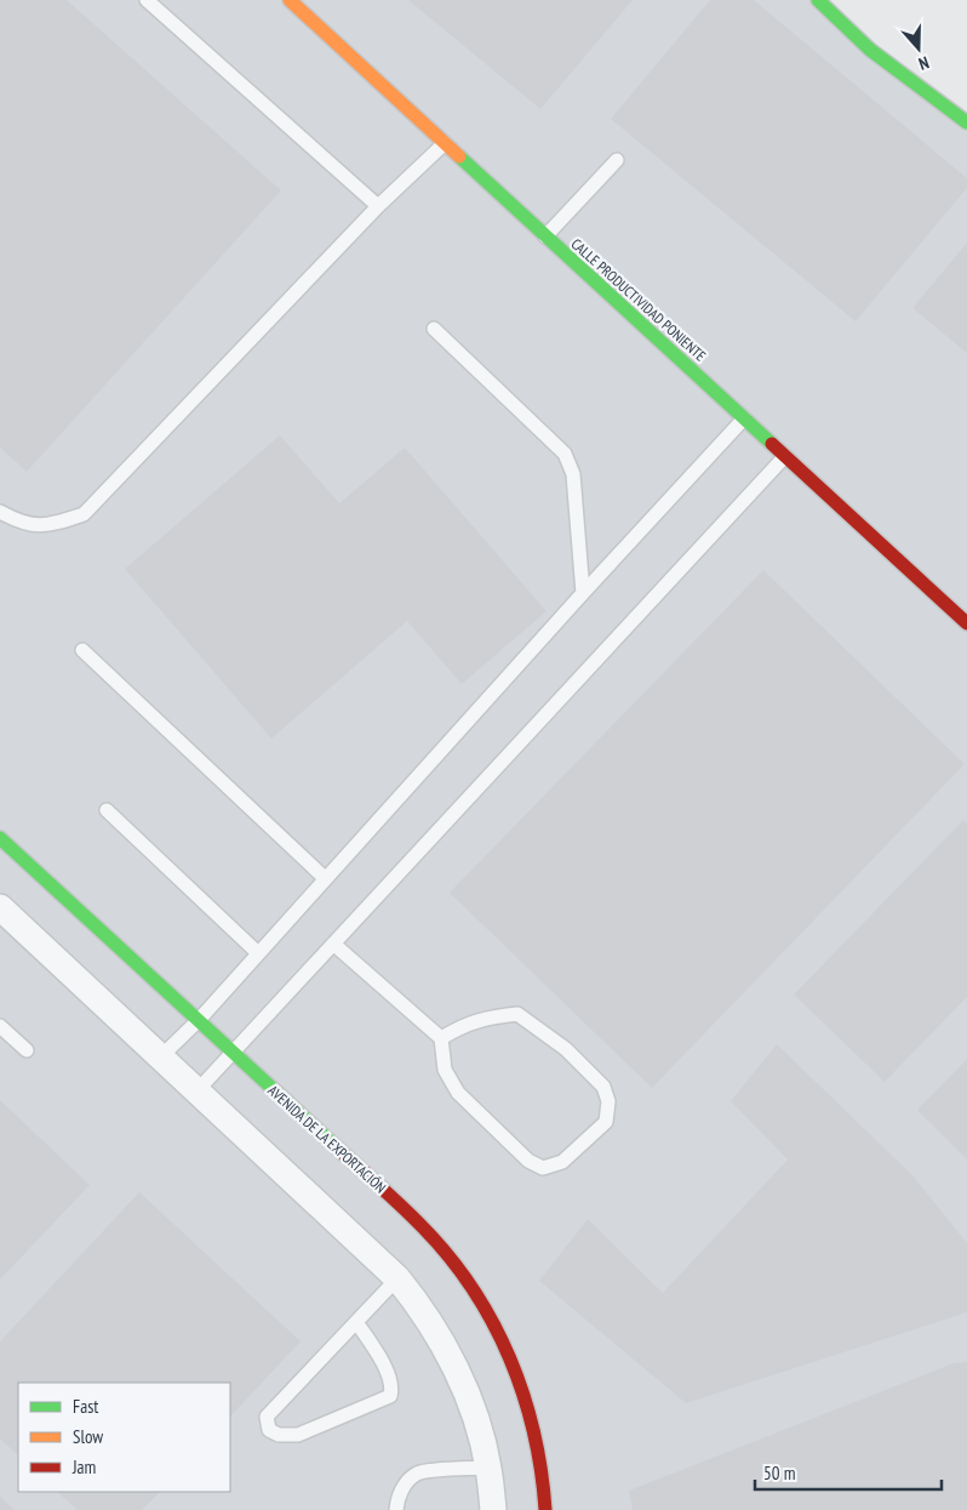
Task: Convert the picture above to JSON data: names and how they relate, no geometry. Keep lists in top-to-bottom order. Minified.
{"streets":{"street":["CALLE PRODUCTIVIDAD PONIENTE","AVENIDA DE LA EXPORTACIÓN"]},"legend":["Fast","Slow","Jam"],"scale_bar":"50 m","north":"bottom"}
